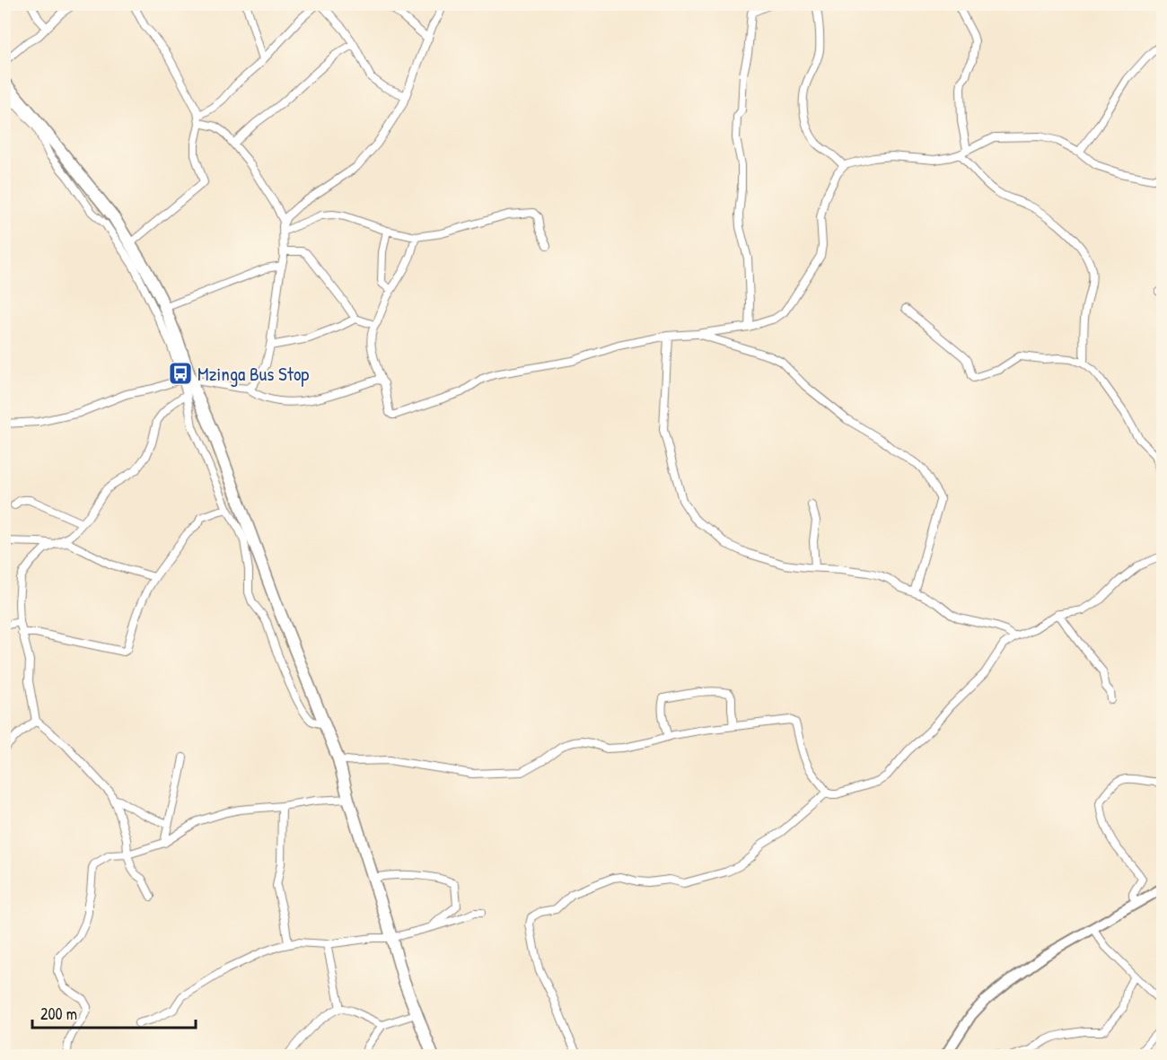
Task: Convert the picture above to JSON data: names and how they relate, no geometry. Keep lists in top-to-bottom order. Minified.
{"places":{"bus stop":["Mzinga Bus Stop"]},"scale_bar":"200 m"}
